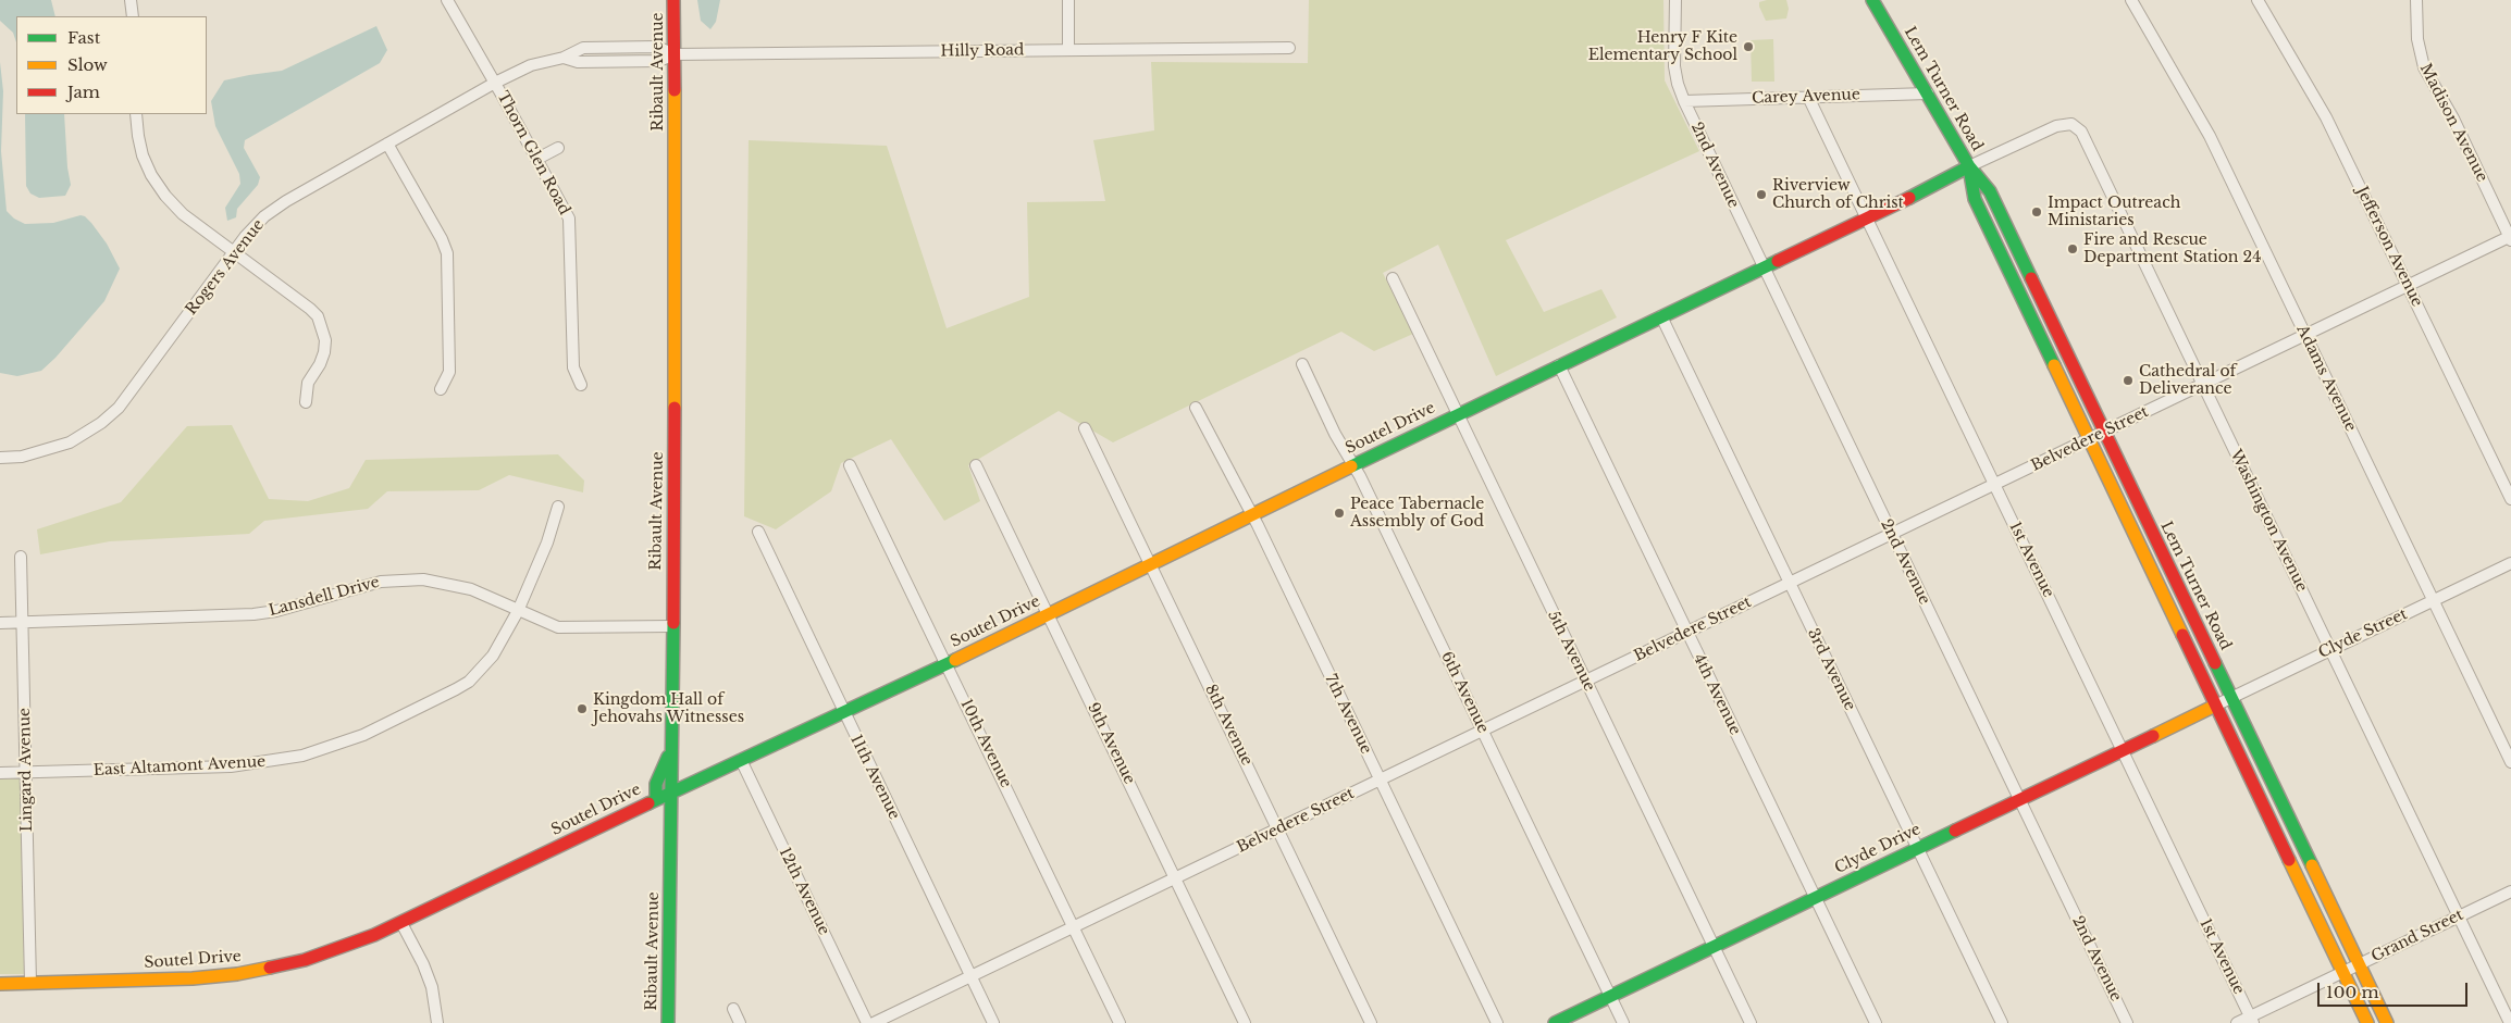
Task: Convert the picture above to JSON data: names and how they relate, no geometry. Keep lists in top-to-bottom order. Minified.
{"streets":{"main road":["Ribault Avenue","Lem Turner Road","Soutel Drive","Clyde Drive"],"street":["Hilly Road","Carey Avenue","Madison Avenue","Thorn Glen Road","2nd Avenue","Jefferson Avenue","Rogers Avenue","Adams Avenue","Belvedere Street","Washington Avenue","1st Avenue","Lansdell Drive","Clyde Street","5th Avenue","3rd Avenue","6th Avenue","4th Avenue","7th Avenue","8th Avenue","10th Avenue","9th Avenue","East Altamont Avenue","Lingard Avenue","11th Avenue","12th Avenue","Grand Street"]},"crossings":[["Hilly Road","Ribault Avenue"],["Hilly Road","Rogers Avenue"],["Ribault Avenue","Rogers Avenue"],["Ribault Avenue","Soutel Drive"],["Ribault Avenue","Lansdell Drive"],["Lem Turner Road","Carey Avenue"],["Lem Turner Road","Soutel Drive"],["Lem Turner Road","Belvedere Street"],["Lem Turner Road","Washington Avenue"],["Lem Turner Road","Clyde Street"],["Lem Turner Road","Clyde Drive"],["Lem Turner Road","Grand Street"],["Carey Avenue","2nd Avenue"],["Carey Avenue","1st Avenue"],["Madison Avenue","Belvedere Street"],["Thorn Glen Road","Rogers Avenue"],["2nd Avenue","Soutel Drive"],["2nd Avenue","Belvedere Street"],["2nd Avenue","Clyde Drive"],["Jefferson Avenue","Belvedere Street"],["Adams Avenue","Belvedere Street"],["Adams Avenue","Clyde Street"],["Soutel Drive","Washington Avenue"],["Soutel Drive","1st Avenue"],["Soutel Drive","5th Avenue"],["Soutel Drive","3rd Avenue"],["Soutel Drive","6th Avenue"],["Soutel Drive","4th Avenue"],["Soutel Drive","7th Avenue"],["Soutel Drive","8th Avenue"],["Soutel Drive","10th Avenue"],["Soutel Drive","9th Avenue"],["Soutel Drive","Lingard Avenue"],["Soutel Drive","11th Avenue"],["Soutel Drive","12th Avenue"],["Belvedere Street","Washington Avenue"],["Belvedere Street","1st Avenue"],["Belvedere Street","5th Avenue"],["Belvedere Street","3rd Avenue"],["Belvedere Street","6th Avenue"],["Belvedere Street","4th Avenue"],["Belvedere Street","7th Avenue"],["Belvedere Street","8th Avenue"],["Belvedere Street","10th Avenue"],["Belvedere Street","9th Avenue"],["Belvedere Street","11th Avenue"],["Washington Avenue","Clyde Street"],["Washington Avenue","Grand Street"],["1st Avenue","Clyde Drive"],["1st Avenue","Grand Street"],["Lansdell Drive","East Altamont Avenue"],["Lansdell Drive","Lingard Avenue"],["Clyde Street","Clyde Drive"],["5th Avenue","Clyde Drive"],["3rd Avenue","Clyde Drive"],["6th Avenue","Clyde Drive"],["4th Avenue","Clyde Drive"],["East Altamont Avenue","Lingard Avenue"]],"places":["Henry F Kite Elementary School","Riverview Church of Christ","Impact Outreach Ministaries","Fire and Rescue Department Station 24","Cathedral of Deliverance","Peace Tabernacle Assembly of God","Kingdom Hall of Jehovahs Witnesses"],"legend":["Fast","Slow","Jam"],"scale_bar":"100 m"}
